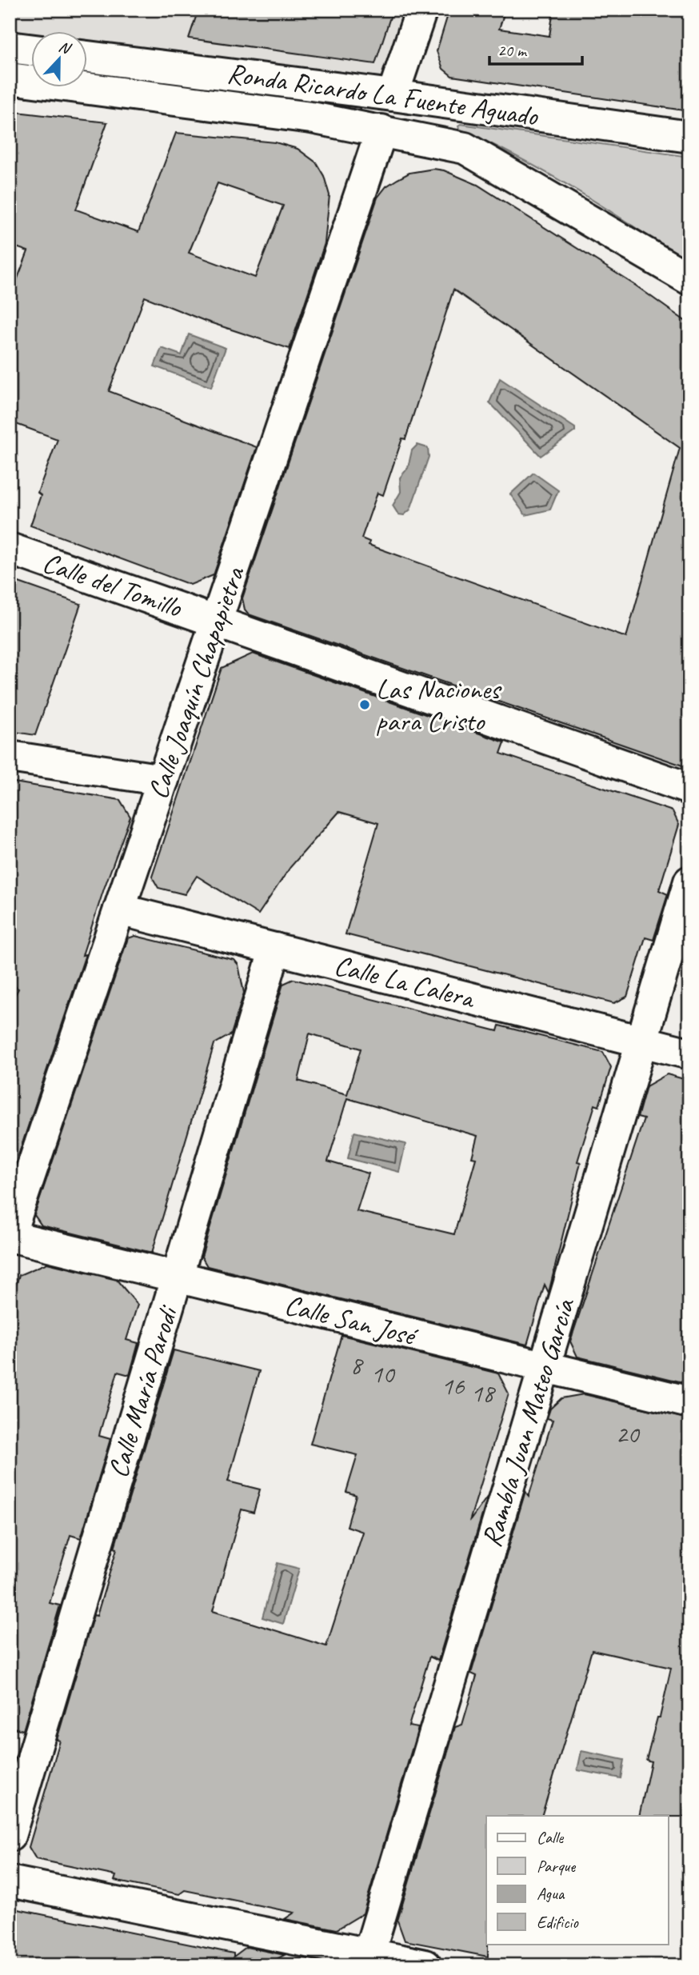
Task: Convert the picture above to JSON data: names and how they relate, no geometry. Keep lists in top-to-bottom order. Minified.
{"streets":{"street":["Ronda Ricardo La Fuente Aguado","Calle del Tomillo","Calle Joaquín Chapapietra","Calle La Calera","Calle San José","Calle María Parodi","Rambla Juan Mateo García"]},"crossings":[["Ronda Ricardo La Fuente Aguado","Calle Joaquín Chapapietra"],["Calle del Tomillo","Calle Joaquín Chapapietra"],["Calle Joaquín Chapapietra","Calle La Calera"],["Calle Joaquín Chapapietra","Calle San José"],["Calle La Calera","Calle María Parodi"],["Calle La Calera","Rambla Juan Mateo García"],["Calle San José","Calle María Parodi"],["Calle San José","Rambla Juan Mateo García"]],"places":["Las Naciones para Cristo"],"house_numbers":["8","10","16","18","20"],"legend":["Calle","Parque","Agua","Edificio"],"scale_bar":"20 m","north":"top"}
